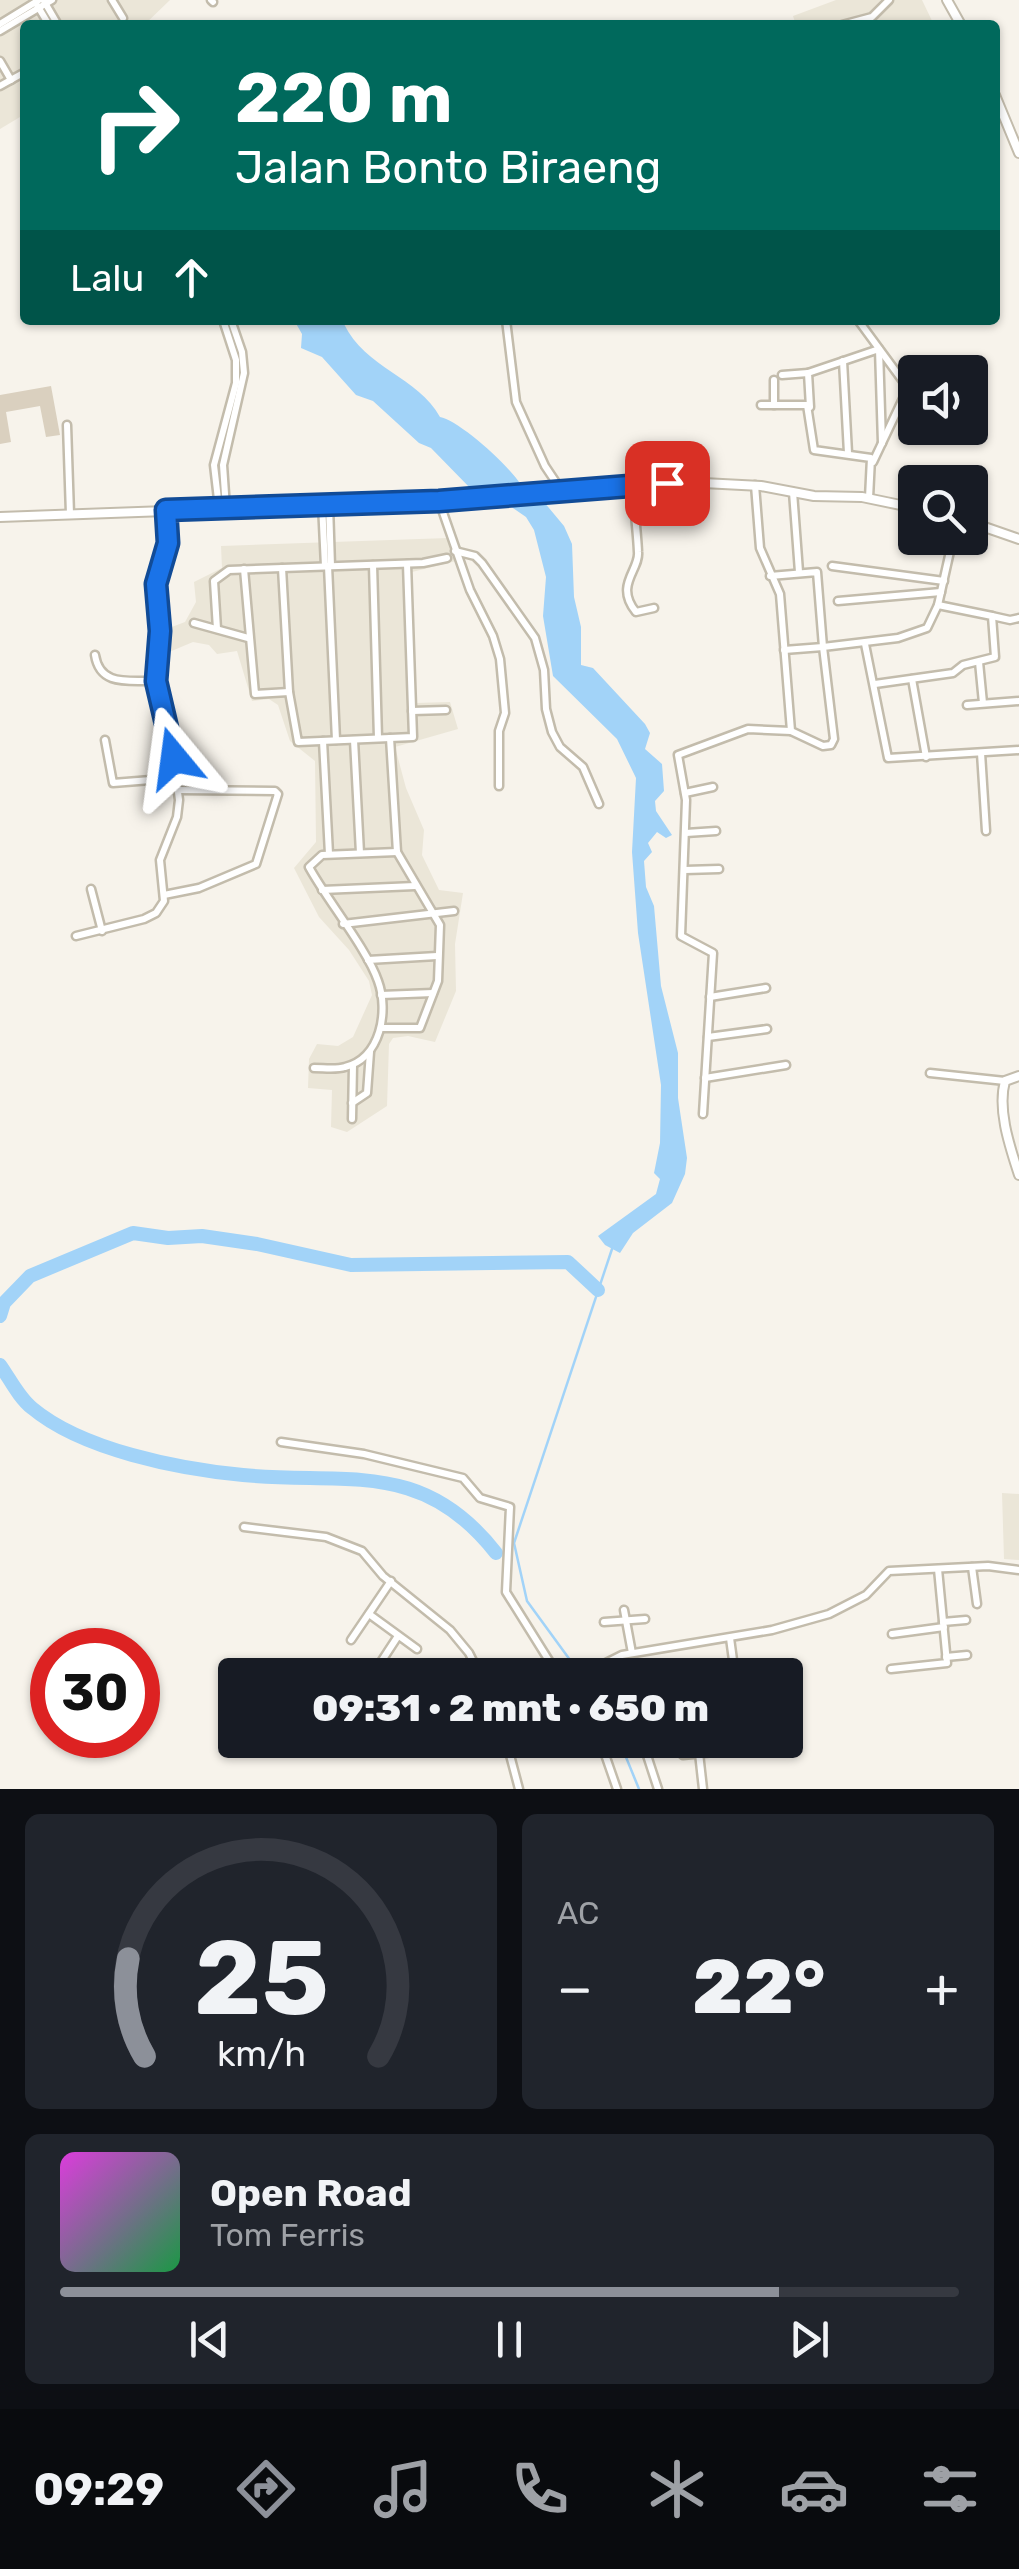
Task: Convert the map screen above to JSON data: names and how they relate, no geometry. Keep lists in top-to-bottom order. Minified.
{"page":{"turn":["220 m","Jalan Bonto Biraeng"],"then":"Lalu","limit":"30","trip":"09:31 · 2 mnt · 650 m","tile":"AC","heat":["−","22°","+"],"song":["Open Road","Tom Ferris"],"tabs":"09:29","gauge":["25","km/h"]}}
